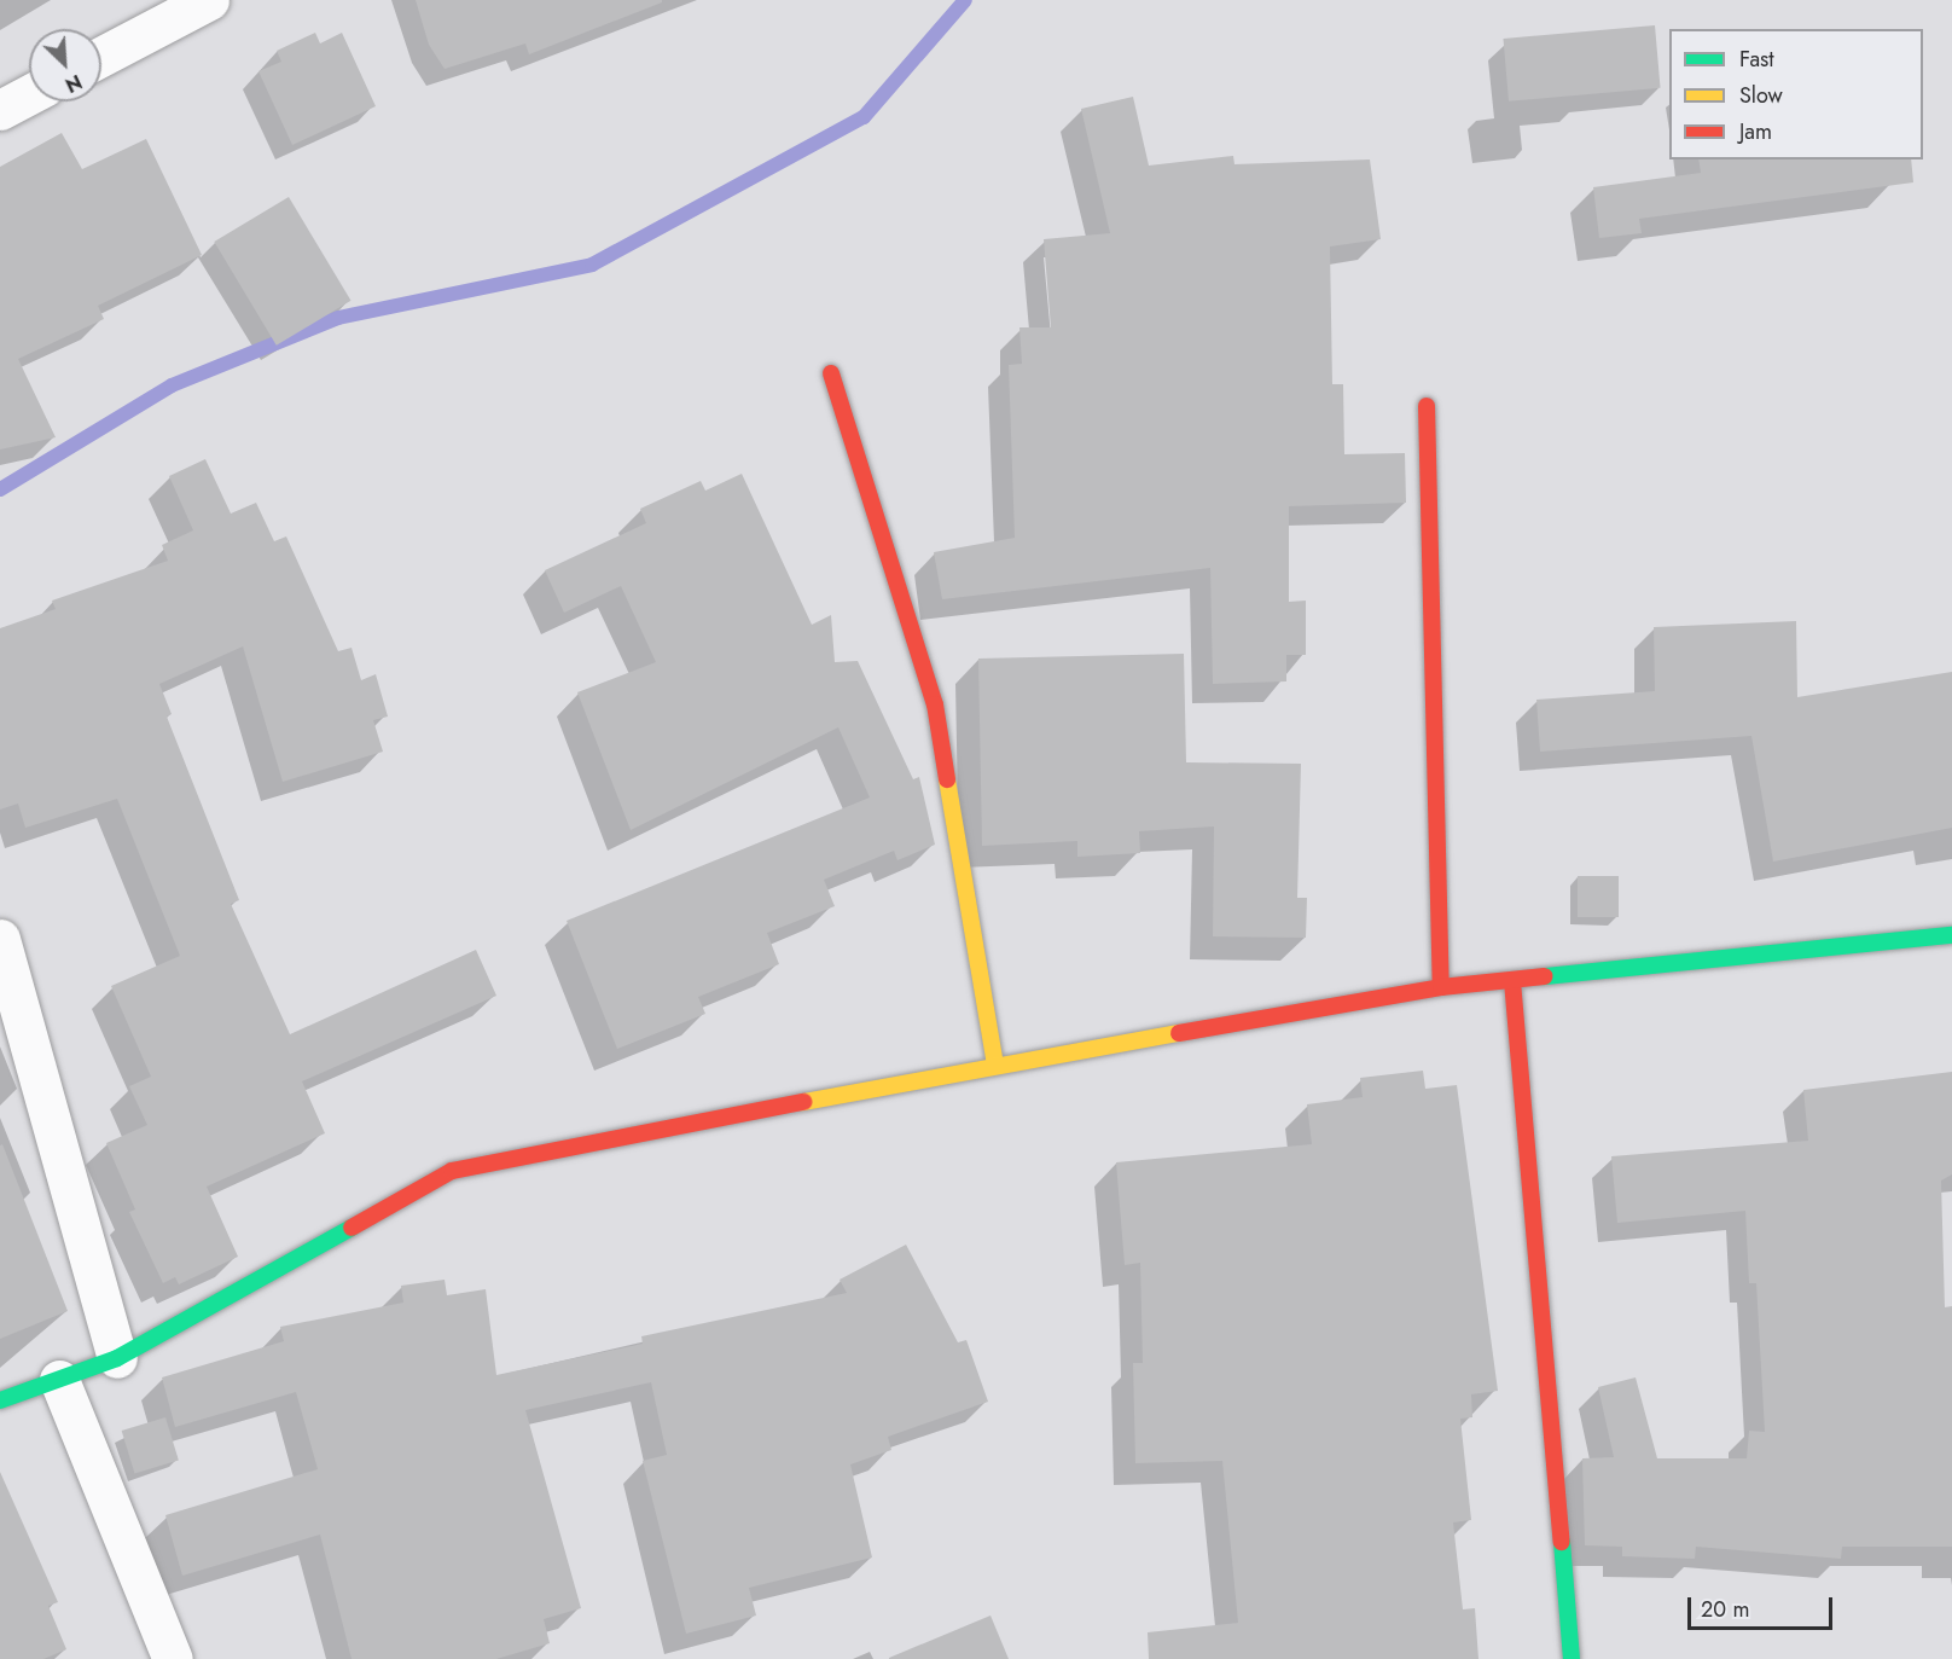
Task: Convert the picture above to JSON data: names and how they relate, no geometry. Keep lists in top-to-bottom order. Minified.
{"legend":["Fast","Slow","Jam"],"scale_bar":"20 m","north":"bottom right"}
